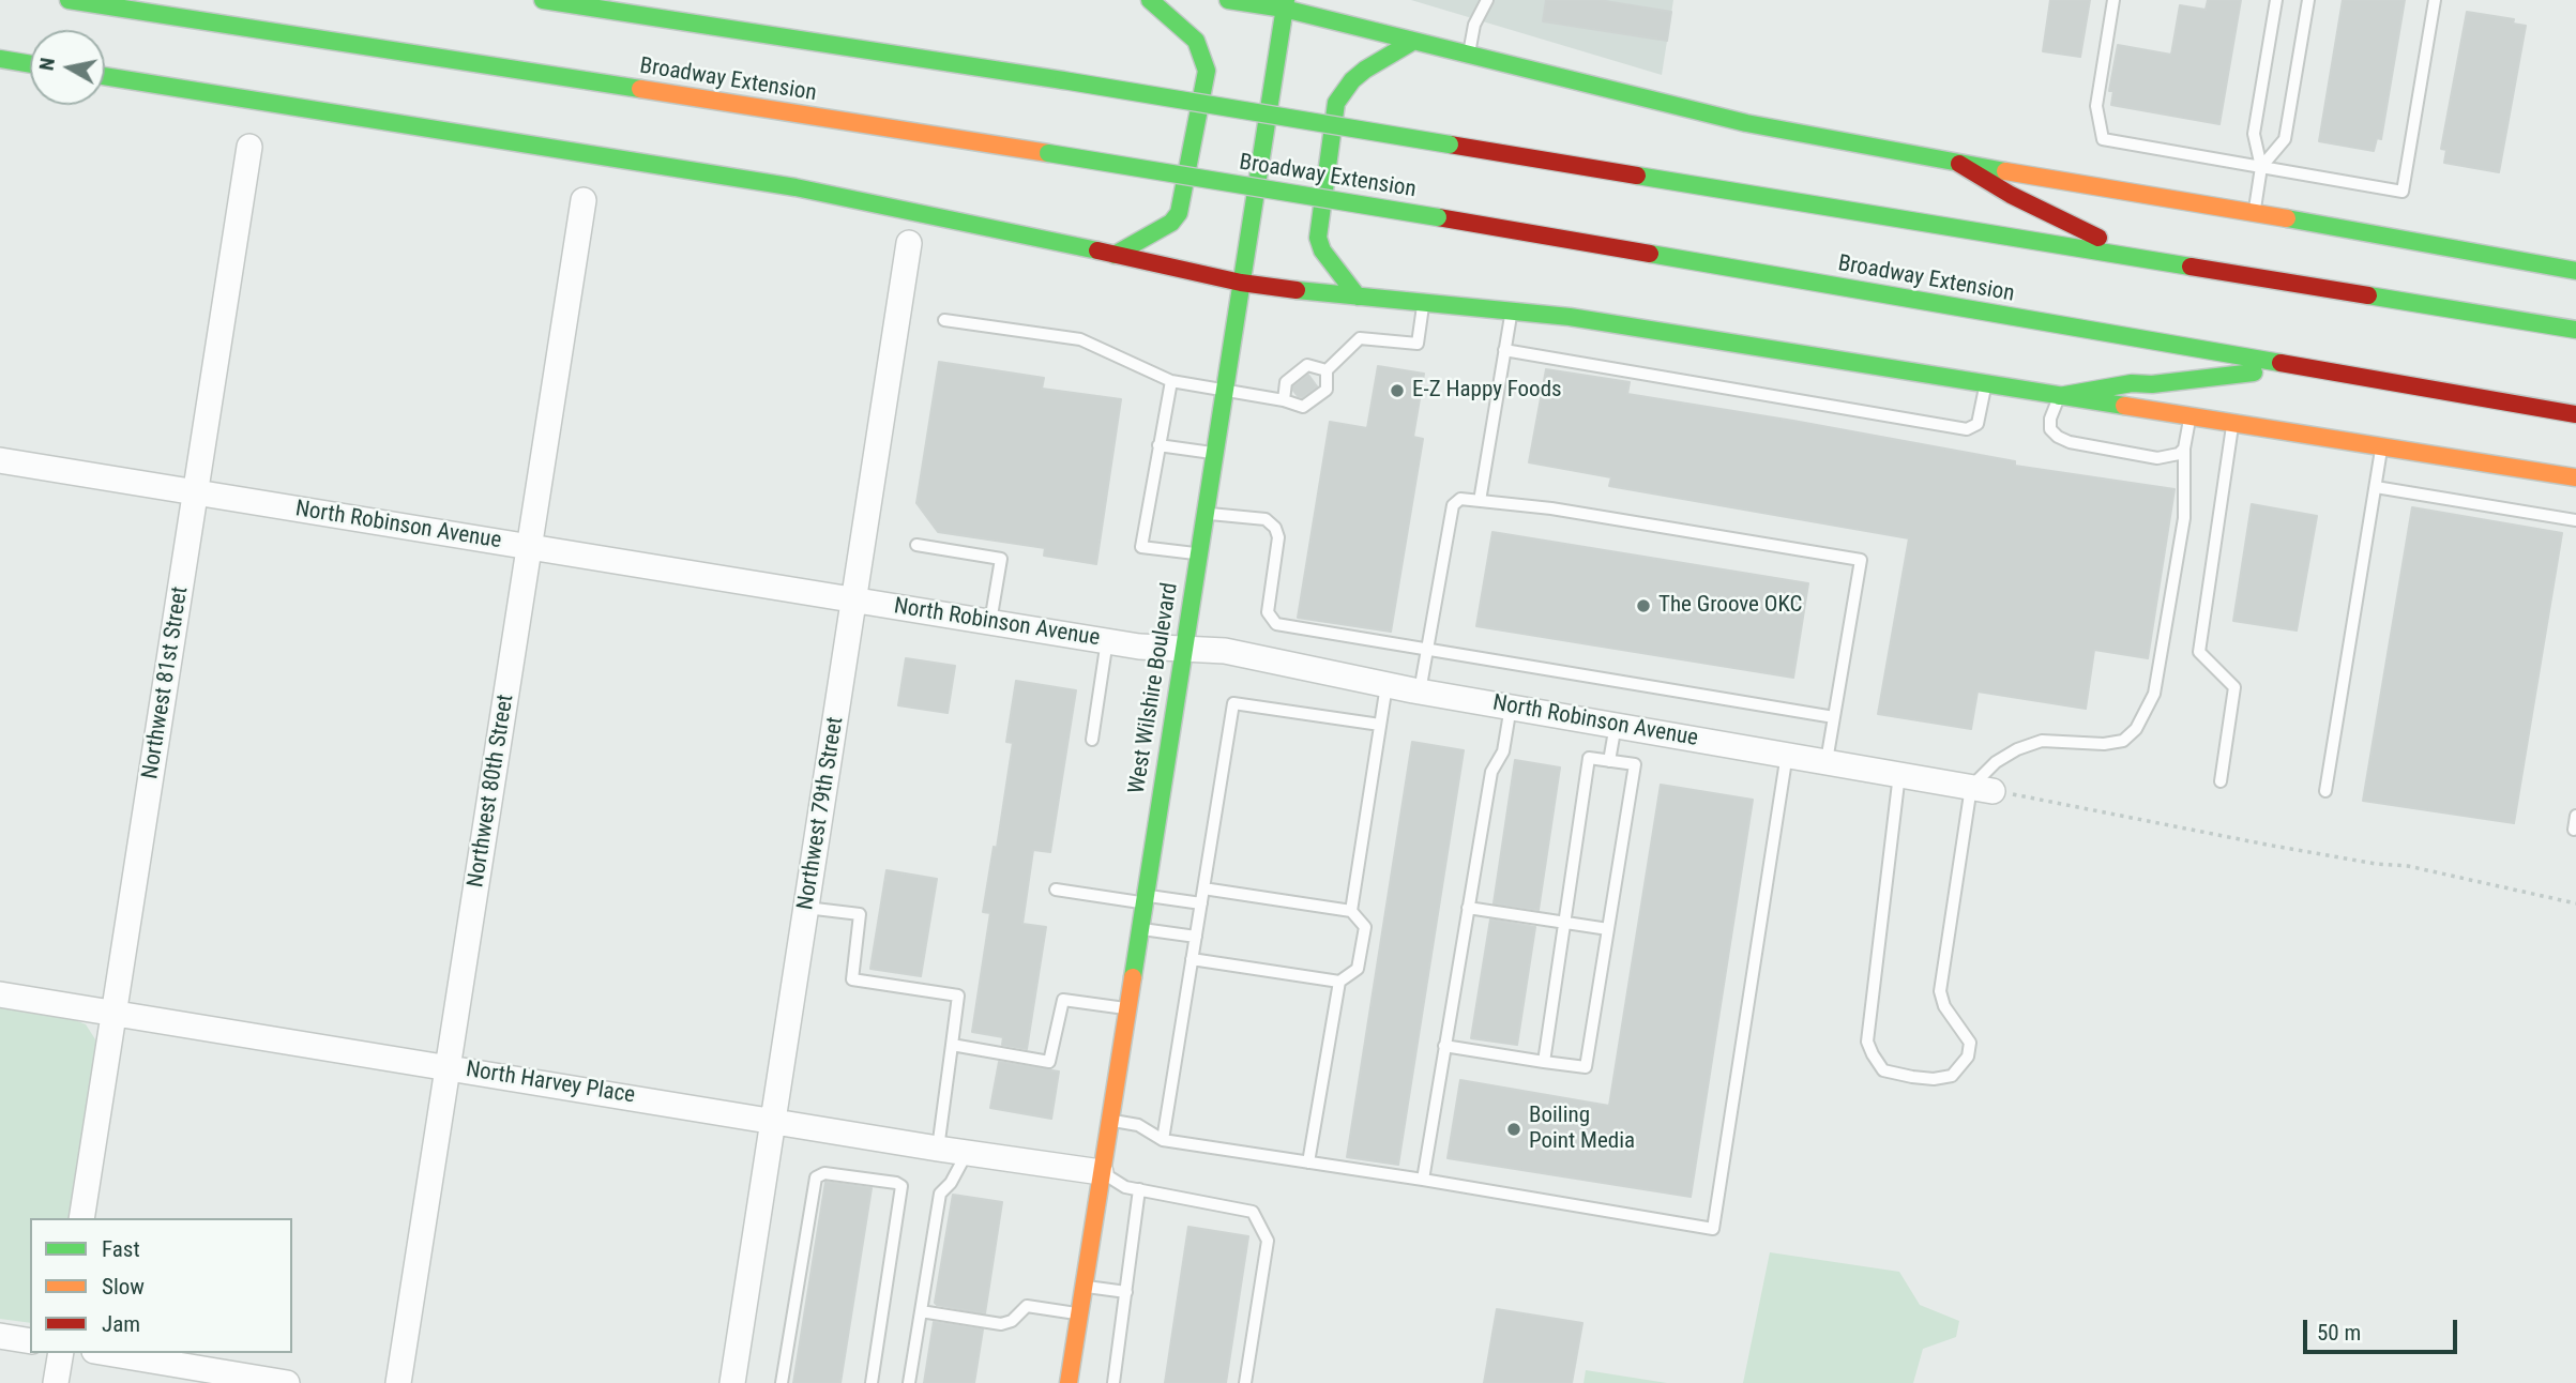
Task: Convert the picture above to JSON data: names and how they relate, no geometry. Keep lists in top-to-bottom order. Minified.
{"streets":{"main road":["Broadway Extension","West Wilshire Boulevard"],"street":["North Robinson Avenue","Northwest 81st Street","Northwest 80th Street","Northwest 79th Street","North Harvey Place"]},"crossings":[["North Robinson Avenue","Northwest 81st Street"],["North Robinson Avenue","West Wilshire Boulevard"],["North Robinson Avenue","Northwest 80th Street"],["North Robinson Avenue","Northwest 79th Street"],["Northwest 81st Street","North Harvey Place"],["West Wilshire Boulevard","North Harvey Place"],["Northwest 80th Street","North Harvey Place"],["Northwest 79th Street","North Harvey Place"]],"places":["E-Z Happy Foods","The Groove OKC","Boiling Point Media"],"legend":["Fast","Slow","Jam"],"scale_bar":"50 m","north":"left"}
